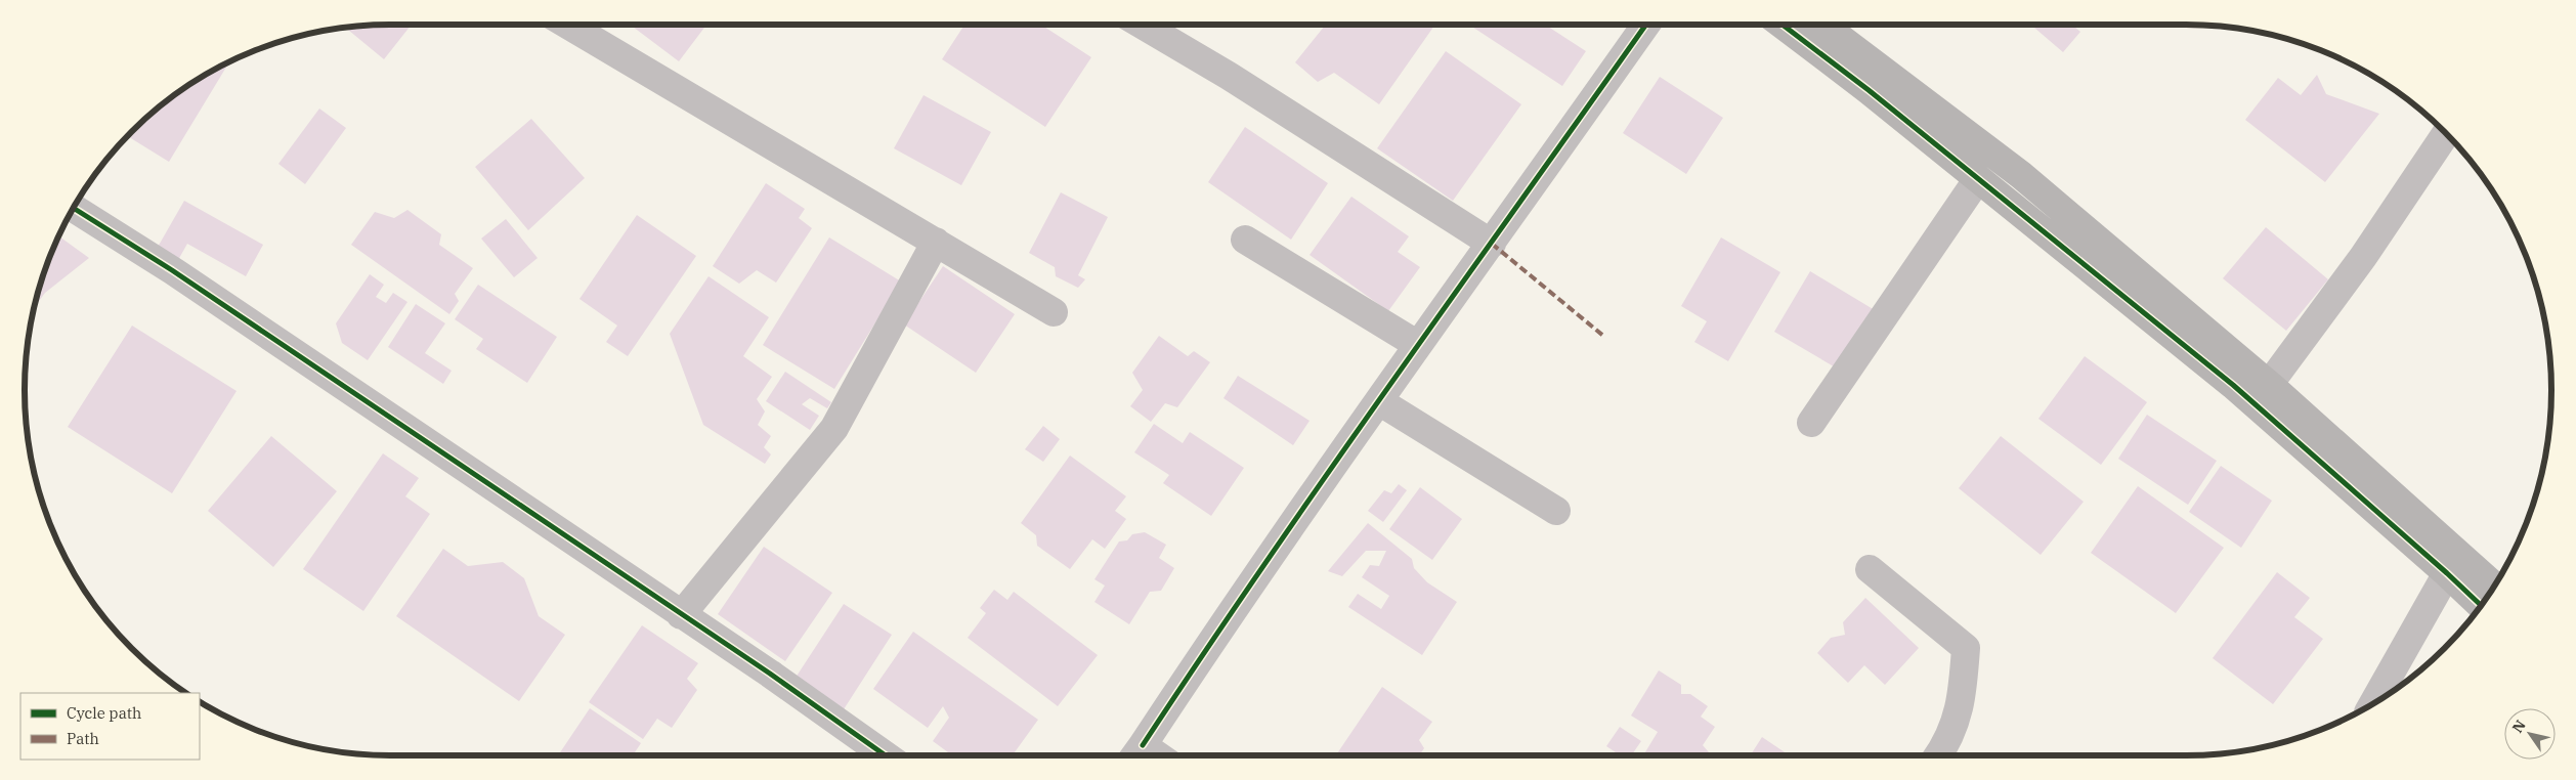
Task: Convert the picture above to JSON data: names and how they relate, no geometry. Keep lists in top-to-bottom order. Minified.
{"legend":["Cycle path","Path"],"north":"top left"}
